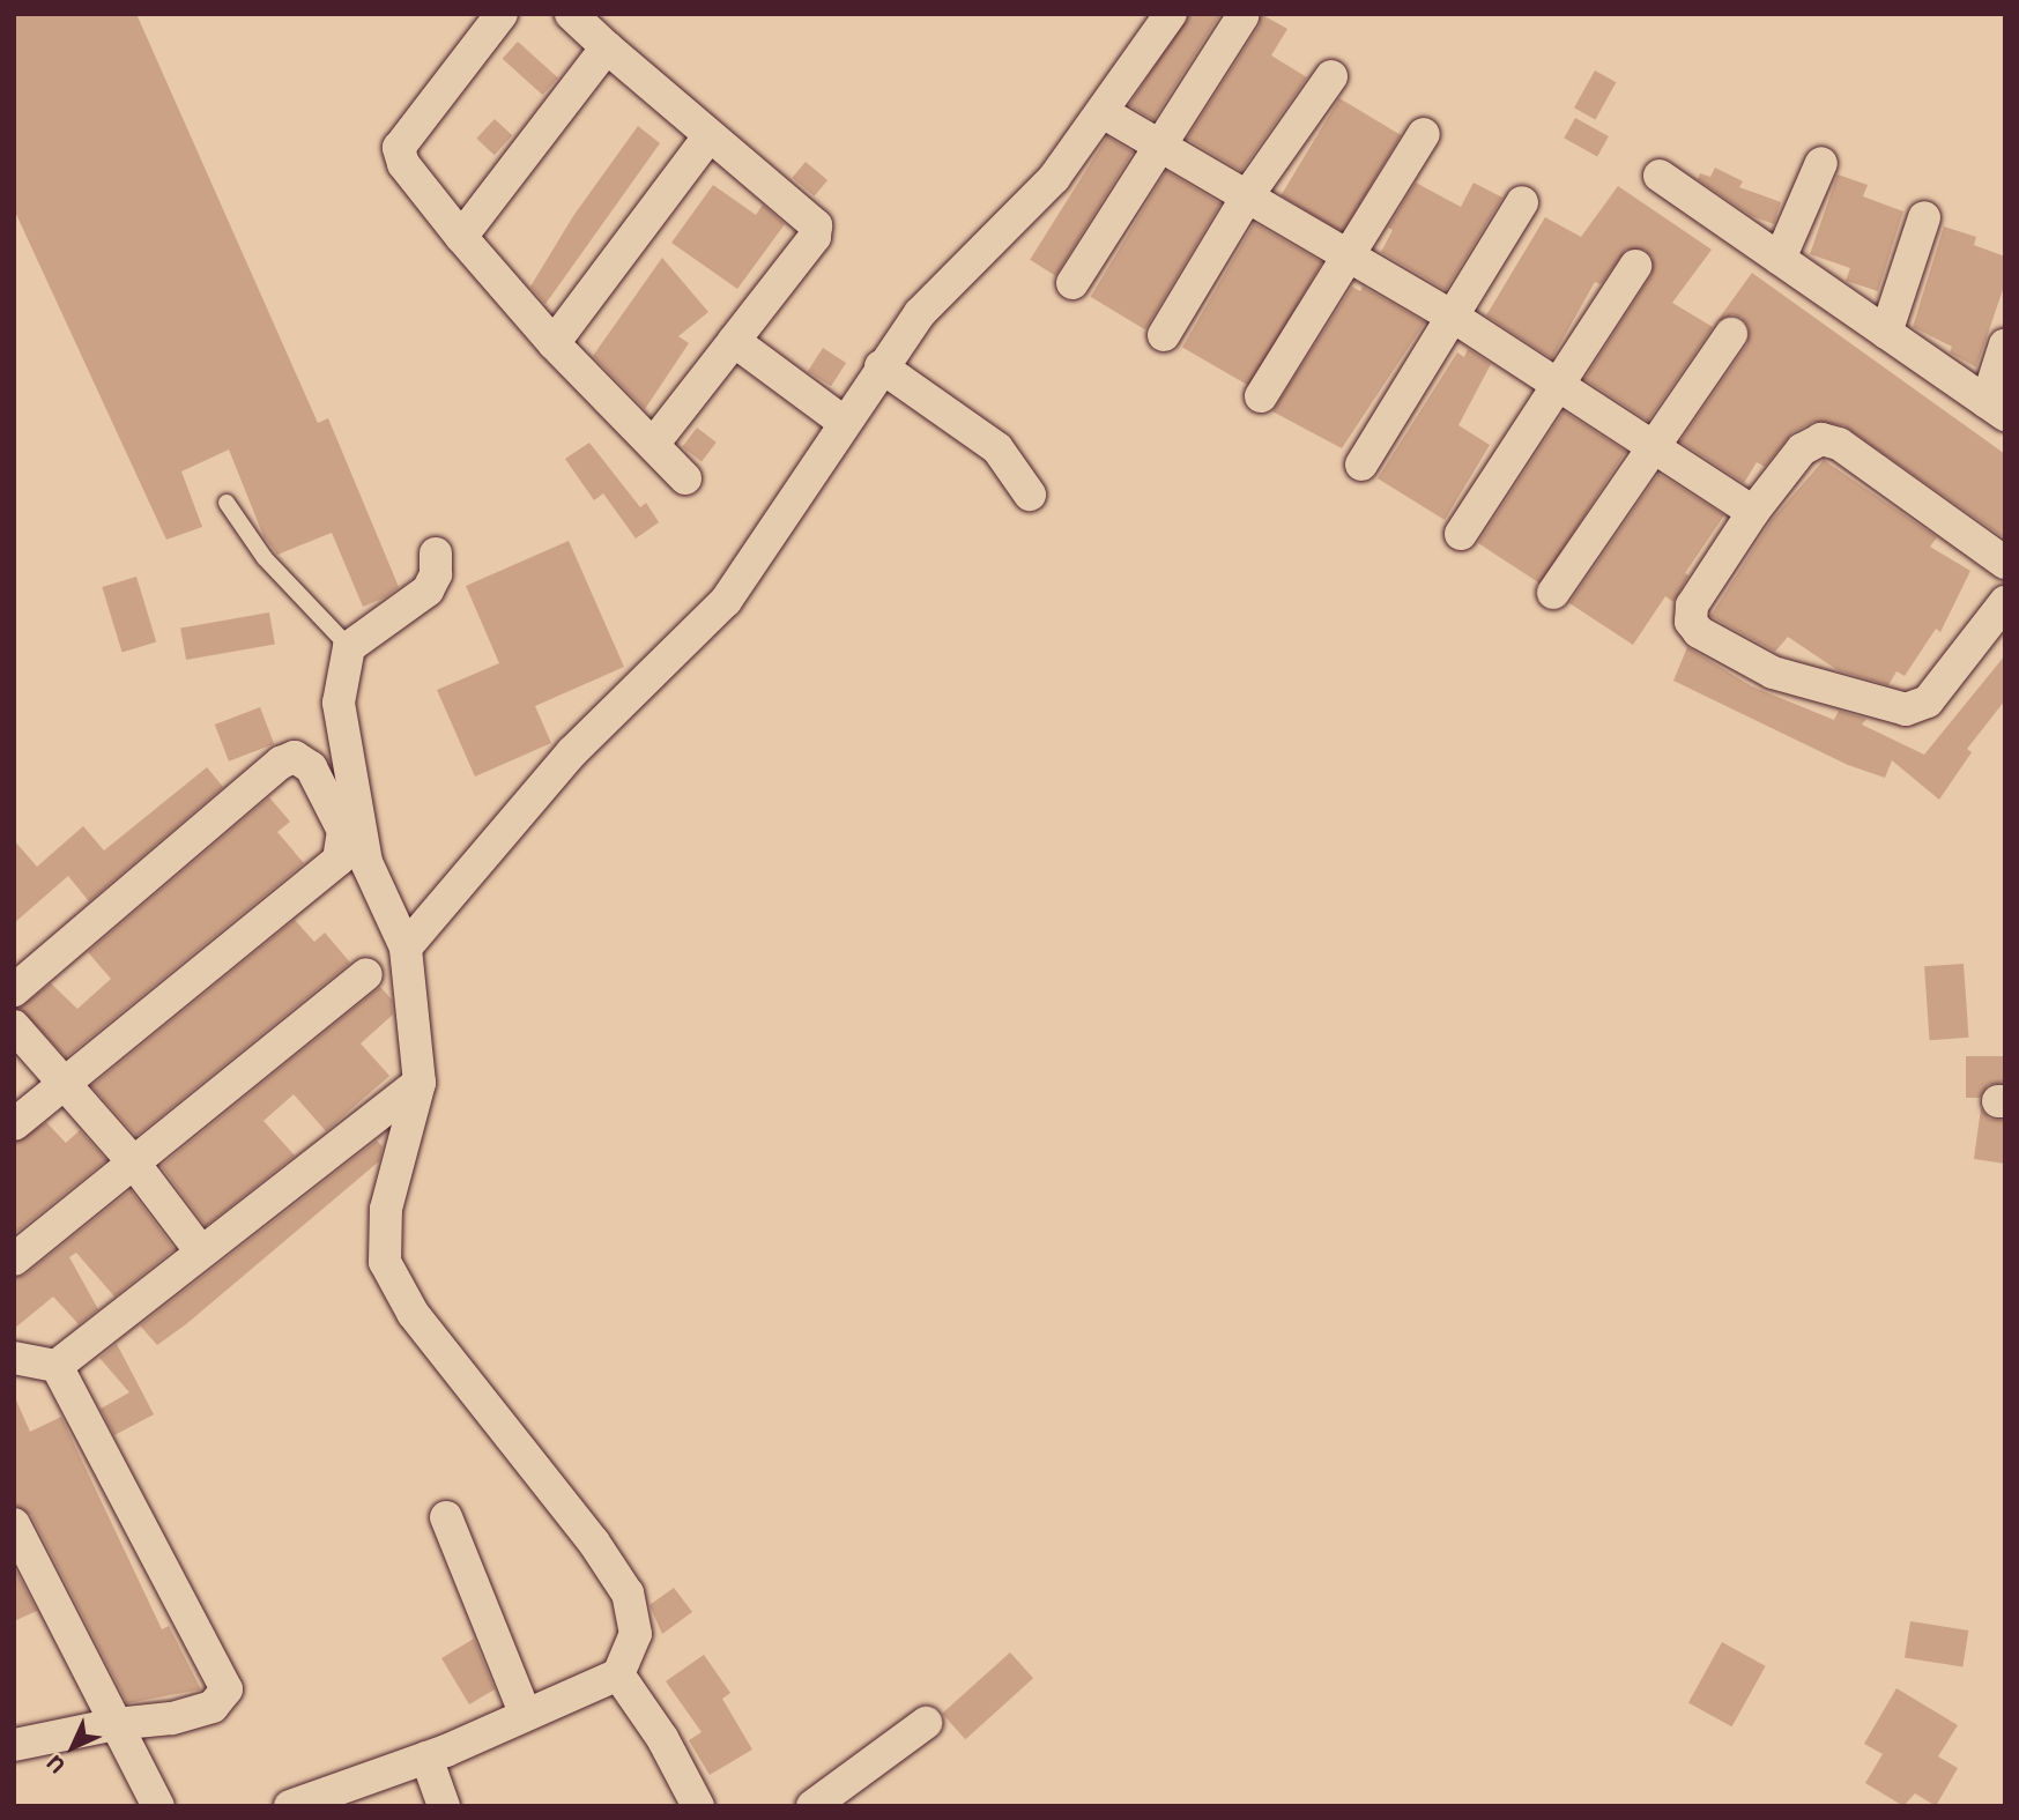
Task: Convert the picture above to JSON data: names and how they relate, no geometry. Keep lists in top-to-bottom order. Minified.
{"north":"bottom left"}
